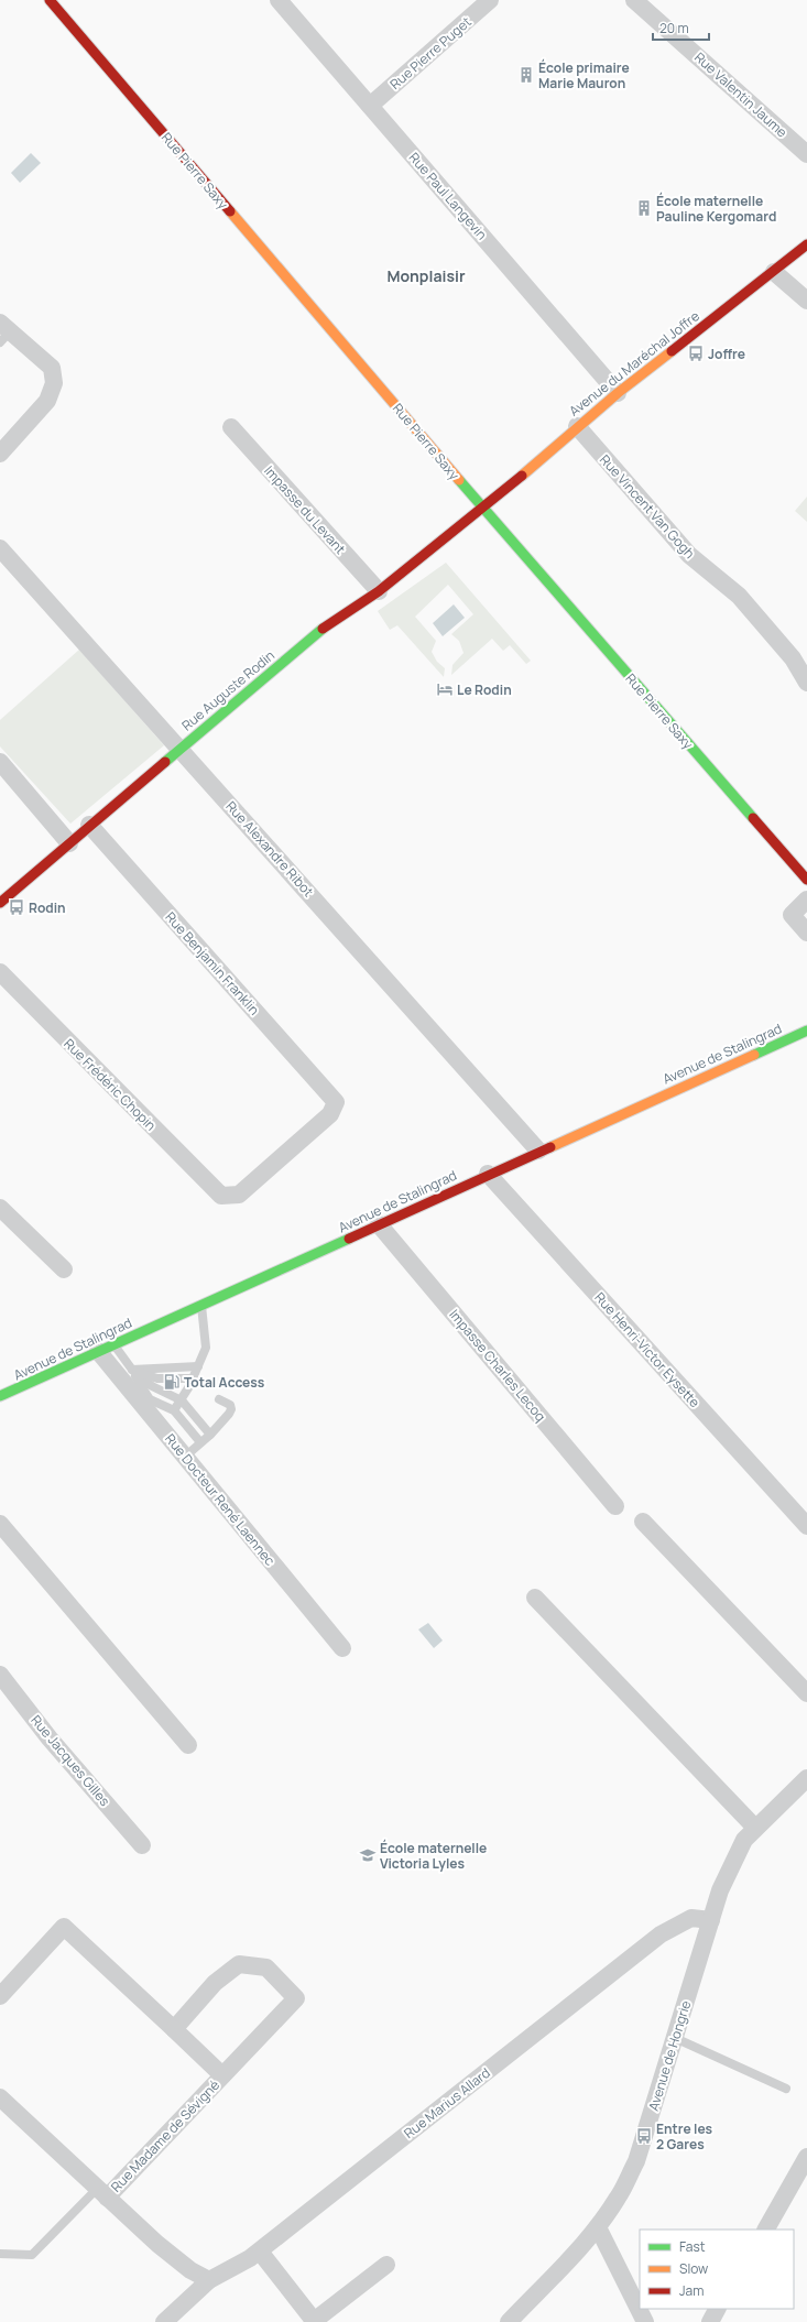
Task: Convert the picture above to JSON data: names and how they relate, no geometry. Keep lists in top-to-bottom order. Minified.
{"streets":{"street":["Rue Pierre Puget","Rue Valentin Jaume","Rue Pierre Saxy","Rue Paul Langevin","Avenue du Maréchal Joffre","Rue Vincent Van Gogh","Impasse du Levant","Rue Auguste Rodin","Rue Alexandre Ribot","Rue Benjamin Franklin","Avenue de Stalingrad","Rue Frédéric Chopin","Rue Henri-Victor Eysette","Impasse Charles Lecoq","Rue Docteur René Laennec","Rue Jacques Gilles","Avenue de Hongrie","Rue Marius Allard","Rue Madame de Sévigné"]},"crossings":[["Rue Pierre Puget","Rue Paul Langevin"],["Rue Pierre Saxy","Avenue du Maréchal Joffre"],["Rue Pierre Saxy","Rue Auguste Rodin"],["Rue Paul Langevin","Avenue du Maréchal Joffre"],["Avenue du Maréchal Joffre","Rue Vincent Van Gogh"],["Avenue du Maréchal Joffre","Rue Auguste Rodin"],["Impasse du Levant","Rue Auguste Rodin"],["Rue Auguste Rodin","Rue Alexandre Ribot"],["Rue Auguste Rodin","Rue Benjamin Franklin"],["Rue Alexandre Ribot","Avenue de Stalingrad"],["Rue Benjamin Franklin","Rue Frédéric Chopin"],["Avenue de Stalingrad","Rue Henri-Victor Eysette"],["Avenue de Stalingrad","Impasse Charles Lecoq"],["Avenue de Stalingrad","Rue Docteur René Laennec"],["Avenue de Hongrie","Rue Marius Allard"]],"districts":["Monplaisir"],"places":{"building":["École primaire Marie Mauron","École maternelle Pauline Kergomard"],"bus stop":["Joffre","Rodin","Entre les 2 Gares"],"hotel":["Le Rodin"],"fuel station":["Total Access"],"school or university":["École maternelle Victoria Lyles"]},"legend":["Fast","Slow","Jam"],"scale_bar":"20 m"}
